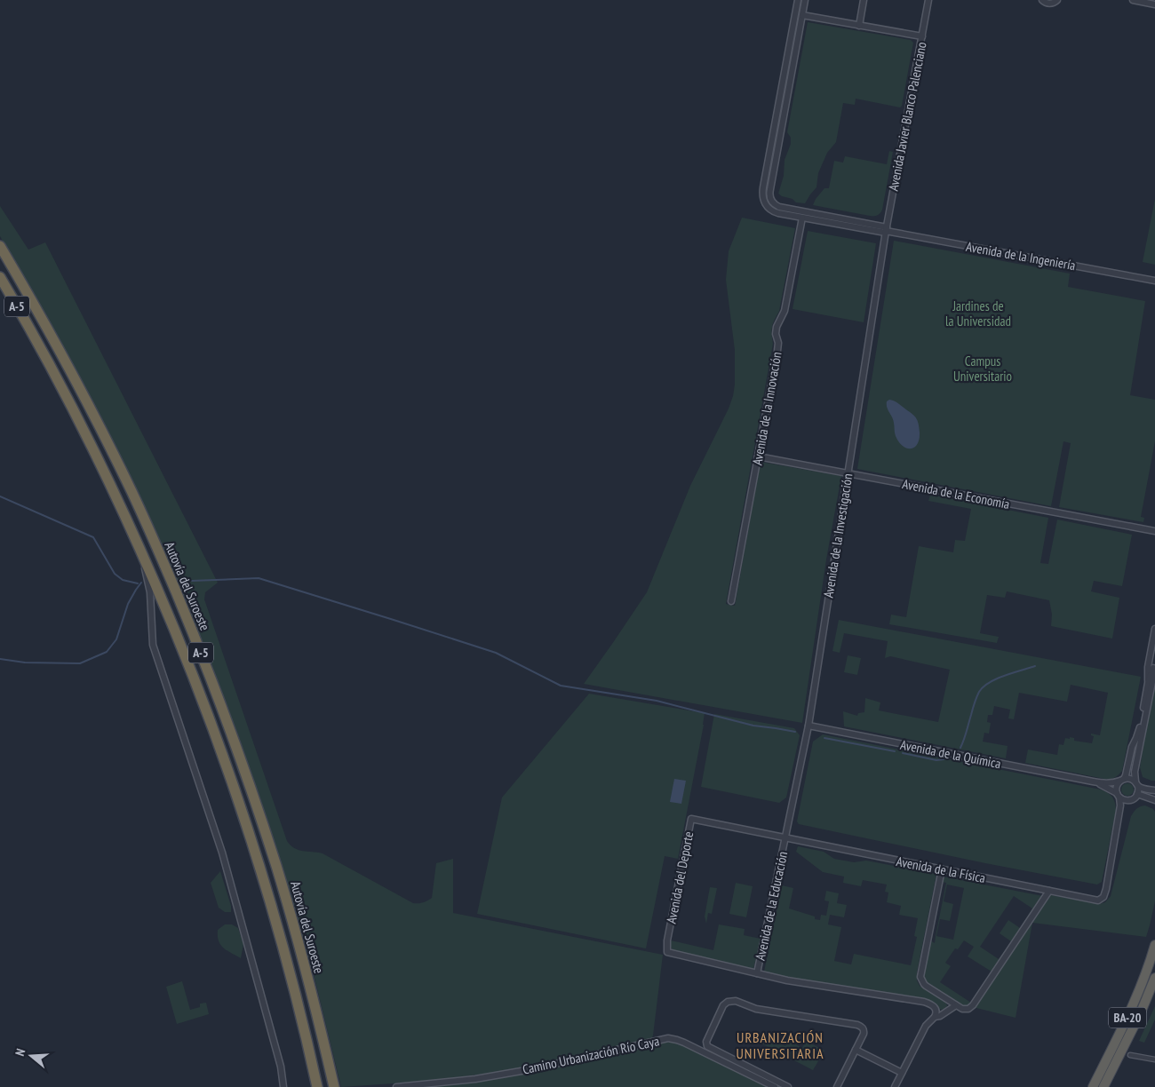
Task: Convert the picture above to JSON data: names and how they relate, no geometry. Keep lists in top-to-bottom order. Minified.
{"streets":{"highway":["A-5","Autovía del Suroeste","BA-20"],"street":["Avenida Javier Blanco Palenciano","Avenida de la Ingeniería","Avenida de la Innovación","Avenida de la Economía","Avenida de la Investigación","Avenida de la Química","Avenida de la Física","Avenida del Deporte","Avenida de la Educación","Camino Urbanización Río Caya"]},"crossings":[["Avenida Javier Blanco Palenciano","Avenida de la Ingeniería"],["Avenida Javier Blanco Palenciano","Avenida de la Investigación"],["Avenida de la Ingeniería","Avenida de la Investigación"],["Avenida de la Innovación","Avenida de la Economía"],["Avenida de la Economía","Avenida de la Investigación"],["Avenida de la Investigación","Avenida de la Química"],["Avenida de la Investigación","Avenida de la Física"],["Avenida de la Investigación","Avenida del Deporte"],["Avenida de la Investigación","Avenida de la Educación"],["Avenida de la Química","Avenida de la Física"],["Avenida de la Física","Avenida del Deporte"],["Avenida de la Física","Avenida de la Educación"],["Avenida del Deporte","Avenida de la Educación"]],"districts":["URBANIZACIÓN UNIVERSITARIA"],"parks":["Jardines de la Universidad","Campus Universitario"],"north":"left"}
